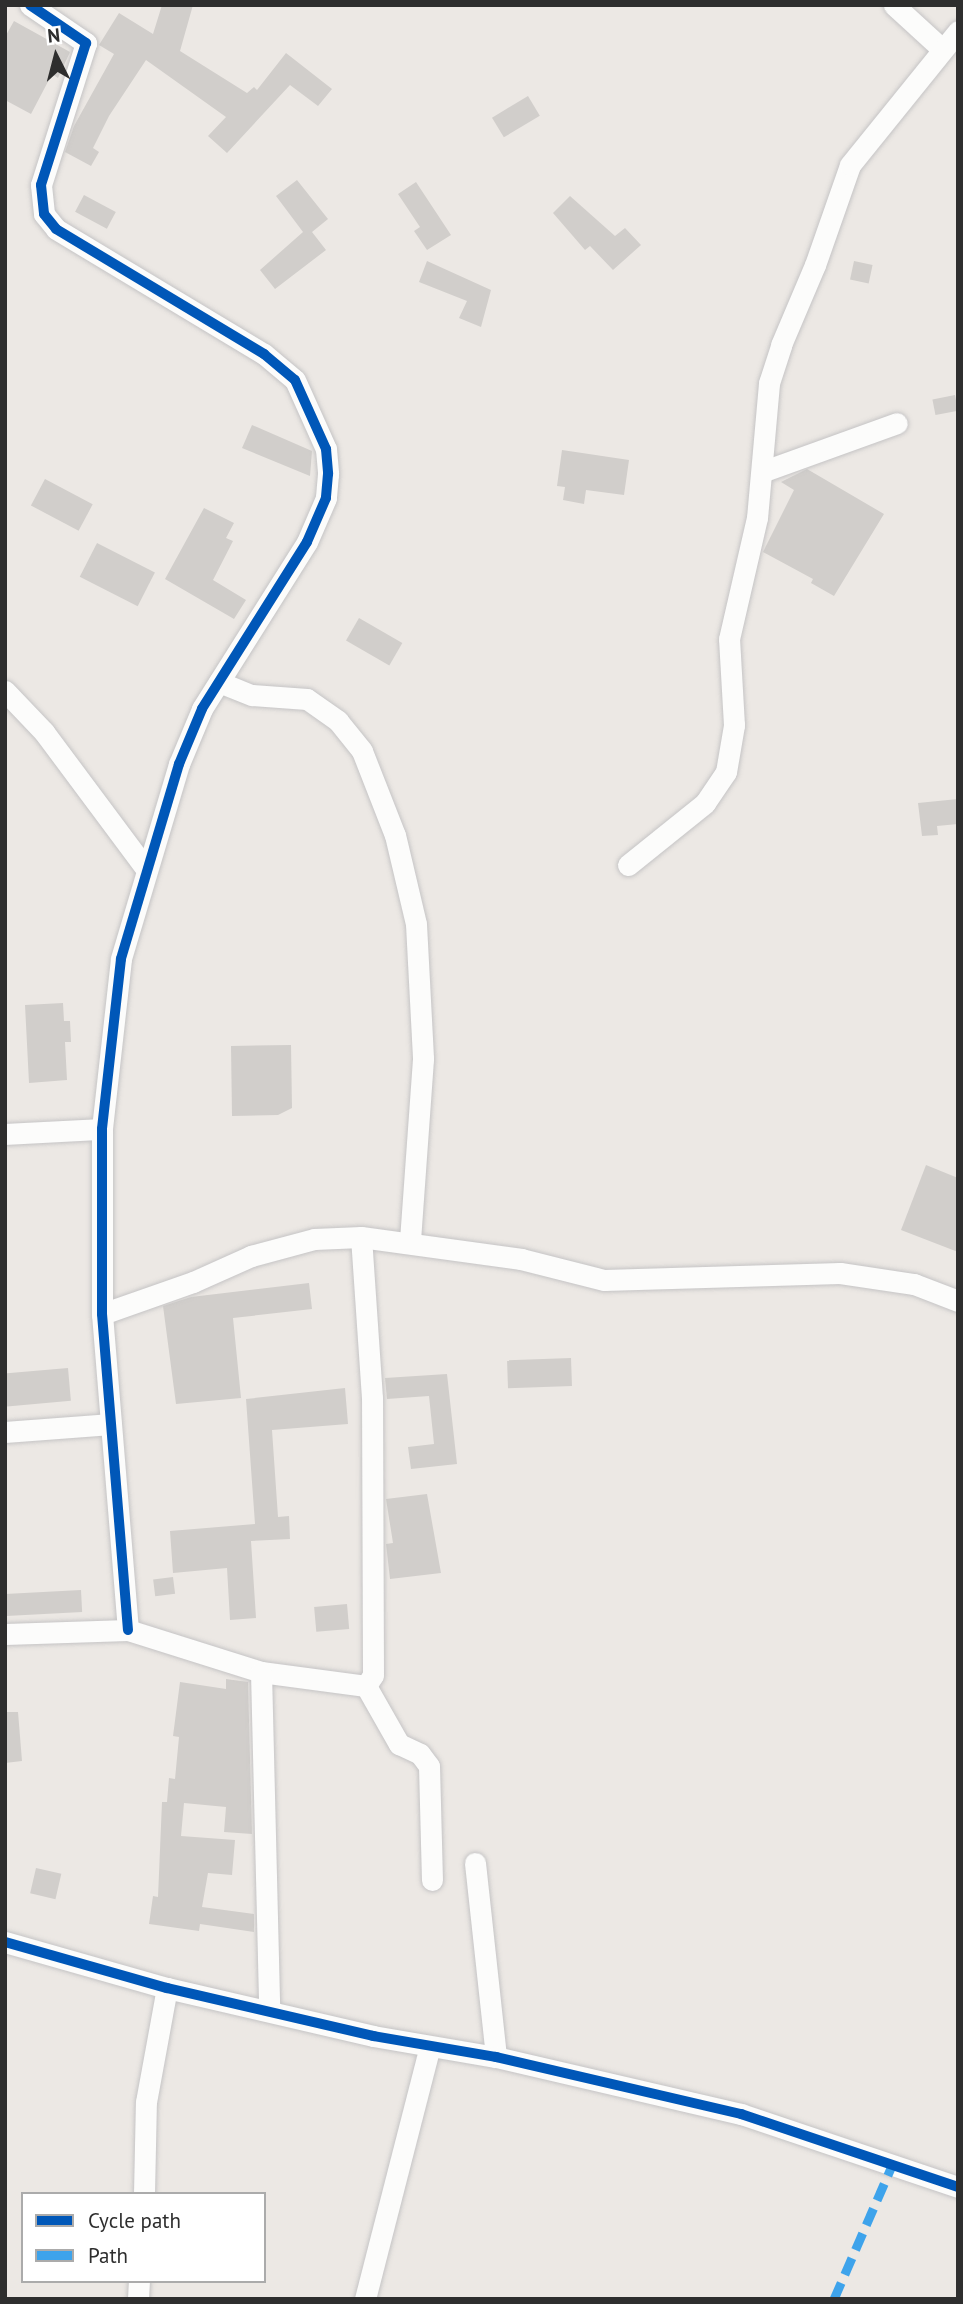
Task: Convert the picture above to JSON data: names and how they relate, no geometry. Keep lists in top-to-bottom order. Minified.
{"legend":["Cycle path","Path"],"north":"top"}
